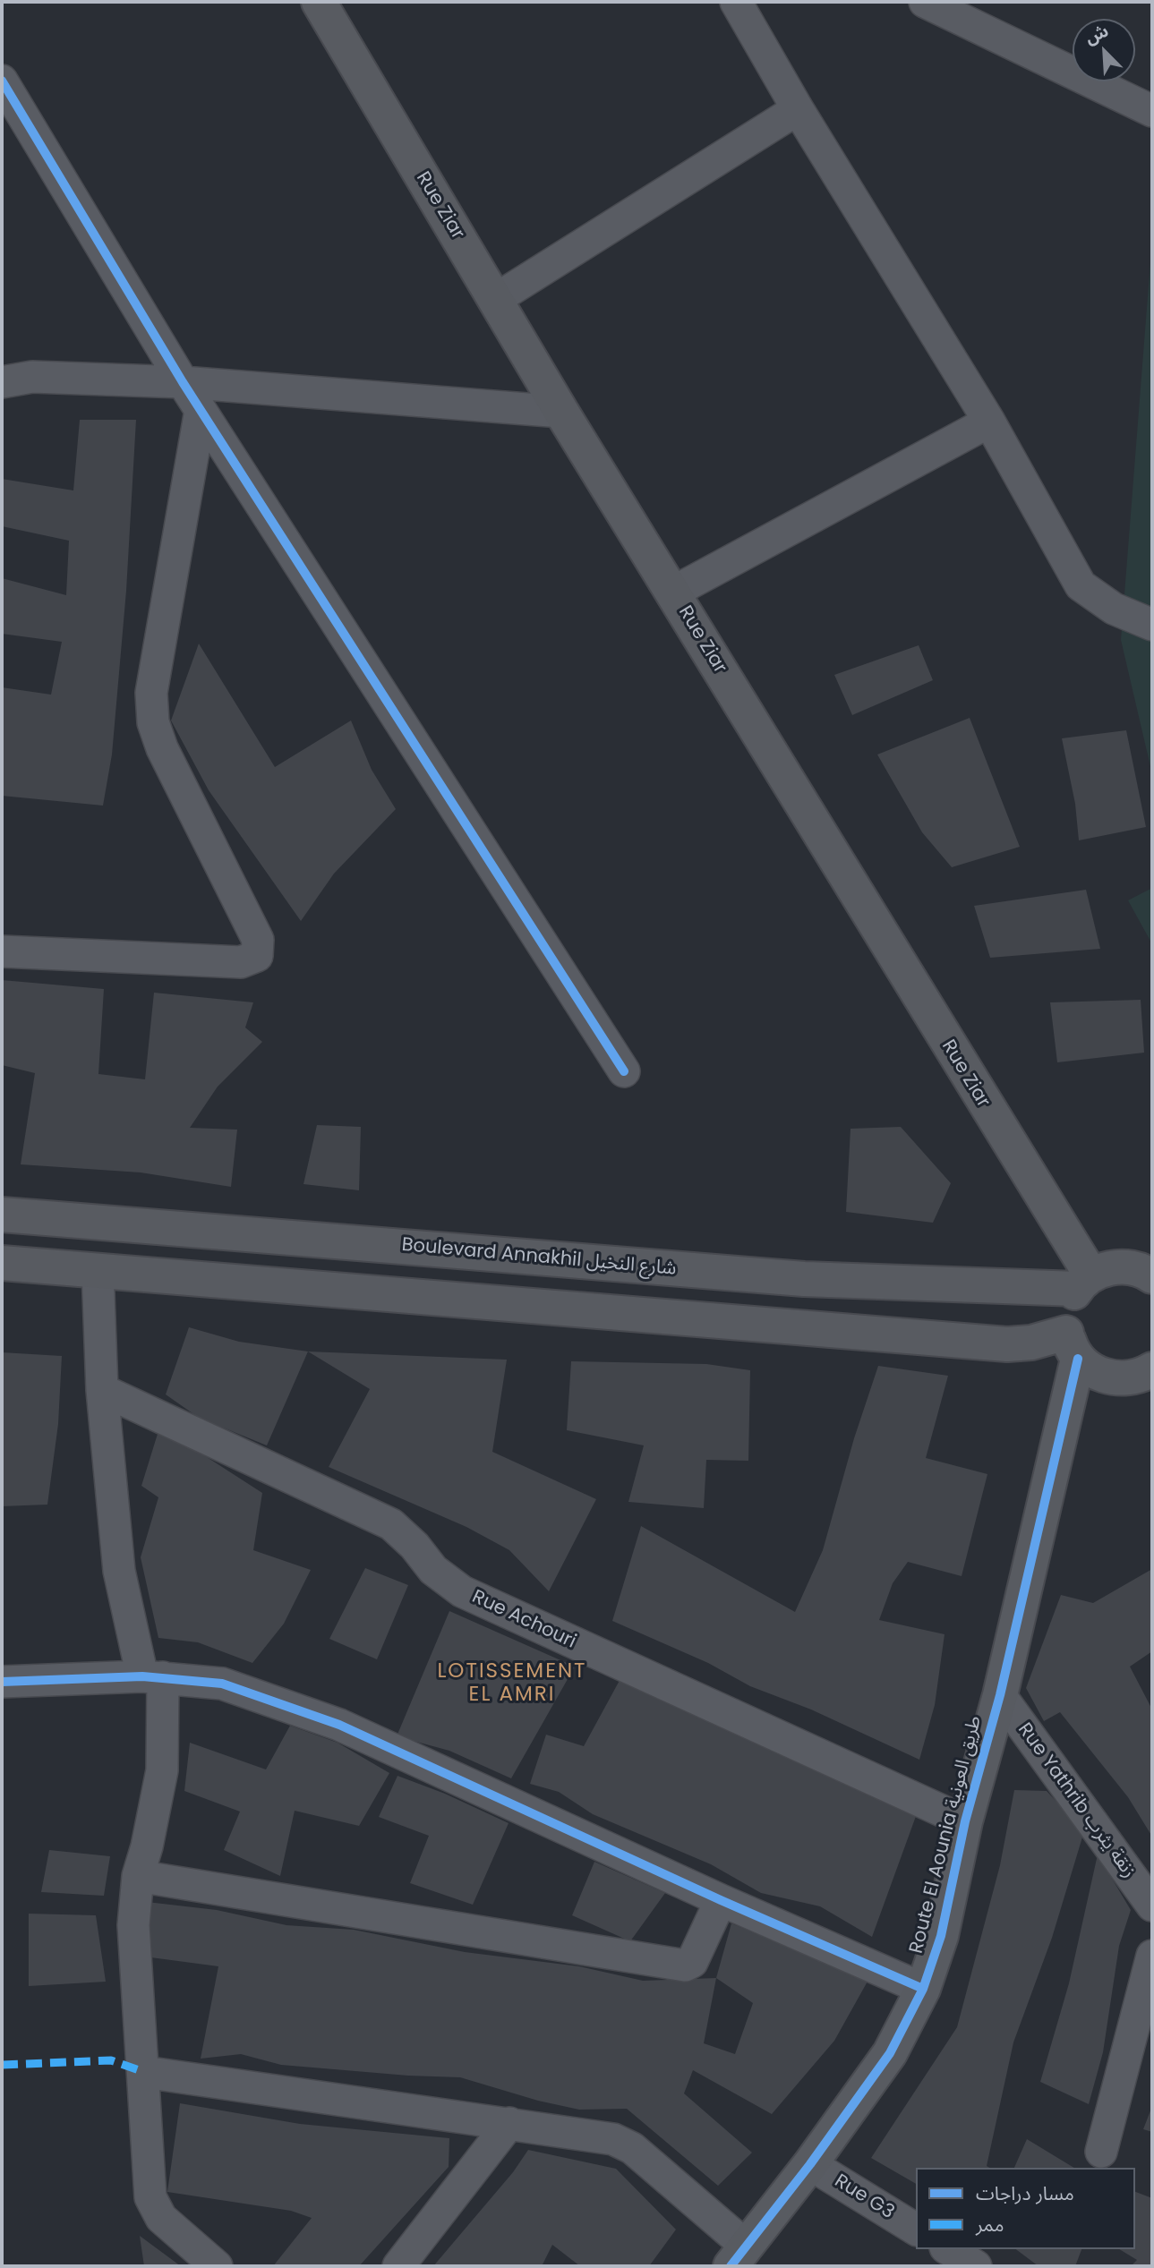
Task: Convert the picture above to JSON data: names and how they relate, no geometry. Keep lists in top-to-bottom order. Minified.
{"streets":{"main road":["Rue Ziar","Boulevard Annakhil شارع النخيل","Route El Aounia طريق العونية"],"street":["Rue Achouri","Rue Yathrib زنقة يثرب","Rue G3"]},"crossings":[["Rue Ziar","Boulevard Annakhil شارع النخيل"],["Rue Ziar","Route El Aounia طريق العونية"],["Boulevard Annakhil شارع النخيل","Route El Aounia طريق العونية"],["Rue Achouri","Route El Aounia طريق العونية"],["Rue Yathrib زنقة يثرب","Route El Aounia طريق العونية"],["Route El Aounia طريق العونية","Rue G3"]],"districts":["LOTISSEMENT EL AMRI"],"legend":["مسار دراجات","ممر"],"north":"top left"}
